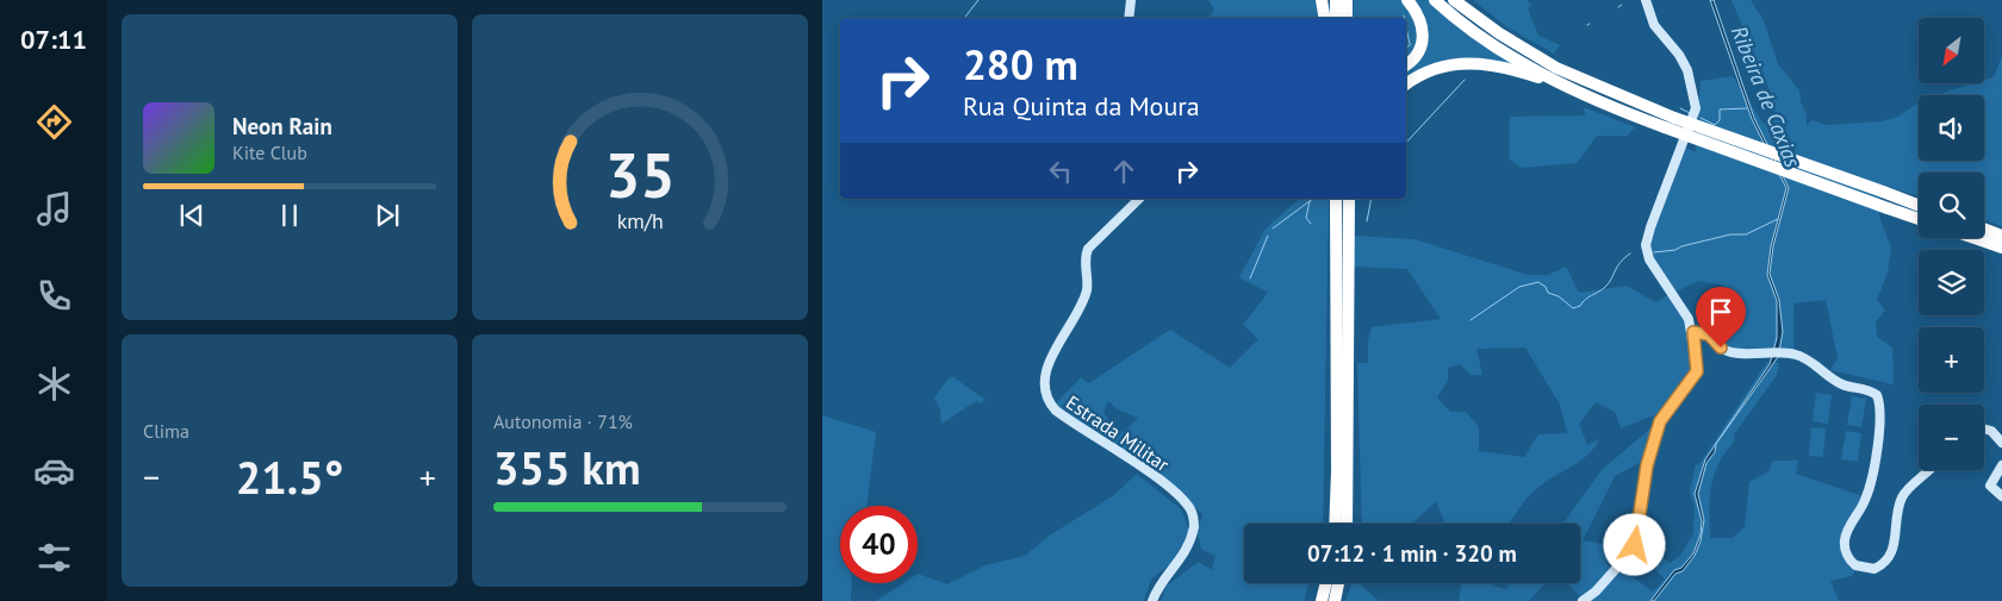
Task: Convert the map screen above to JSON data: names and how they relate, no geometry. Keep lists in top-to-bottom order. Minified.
{"streets":{"street":["Estrada Militar"]},"water":["Ribeira de Caxias"],"north":"bottom left","page":{"tabs":"07:11","map_buttons":["+","−"],"turn":["280 m","Rua Quinta da Moura"],"song":["Neon Rain","Kite Club"],"tile":["Clima",["Autonomia · 71%","355 km"]],"heat":["−","21.5°","+"],"limit":"40","trip":"07:12 · 1 min · 320 m","gauge":["35","km/h"]}}
